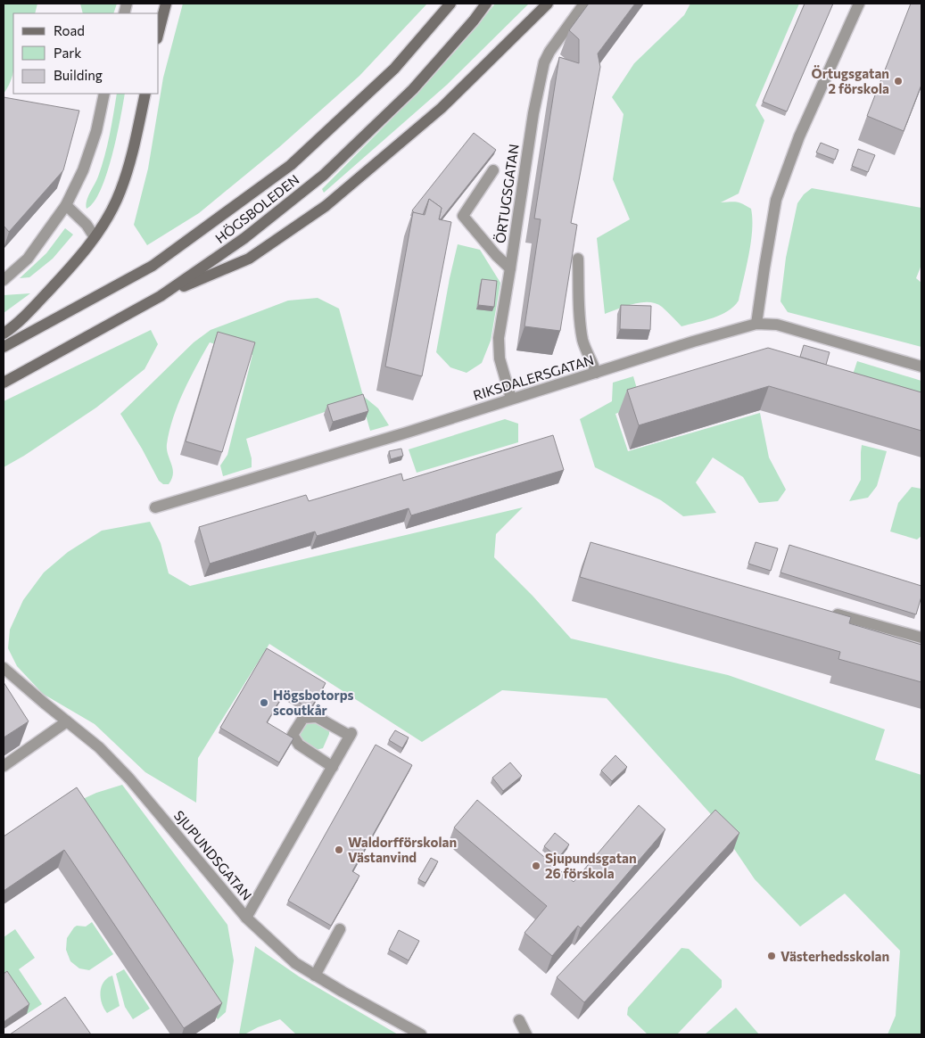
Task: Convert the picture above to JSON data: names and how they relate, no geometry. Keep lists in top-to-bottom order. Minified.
{"streets":{"main road":["HÖGSBOLEDEN"],"street":["ÖRTUGSGATAN","RIKSDALERSGATAN","SJUPUNDSGATAN"]},"crossings":[["ÖRTUGSGATAN","RIKSDALERSGATAN"]],"places":["Örtugsgatan 2 förskola","Högsbotorps scoutkår","Waldorfförskolan Västanvind","Sjupundsgatan 26 förskola","Västerhedsskolan"],"legend":["Road","Park","Building"]}
